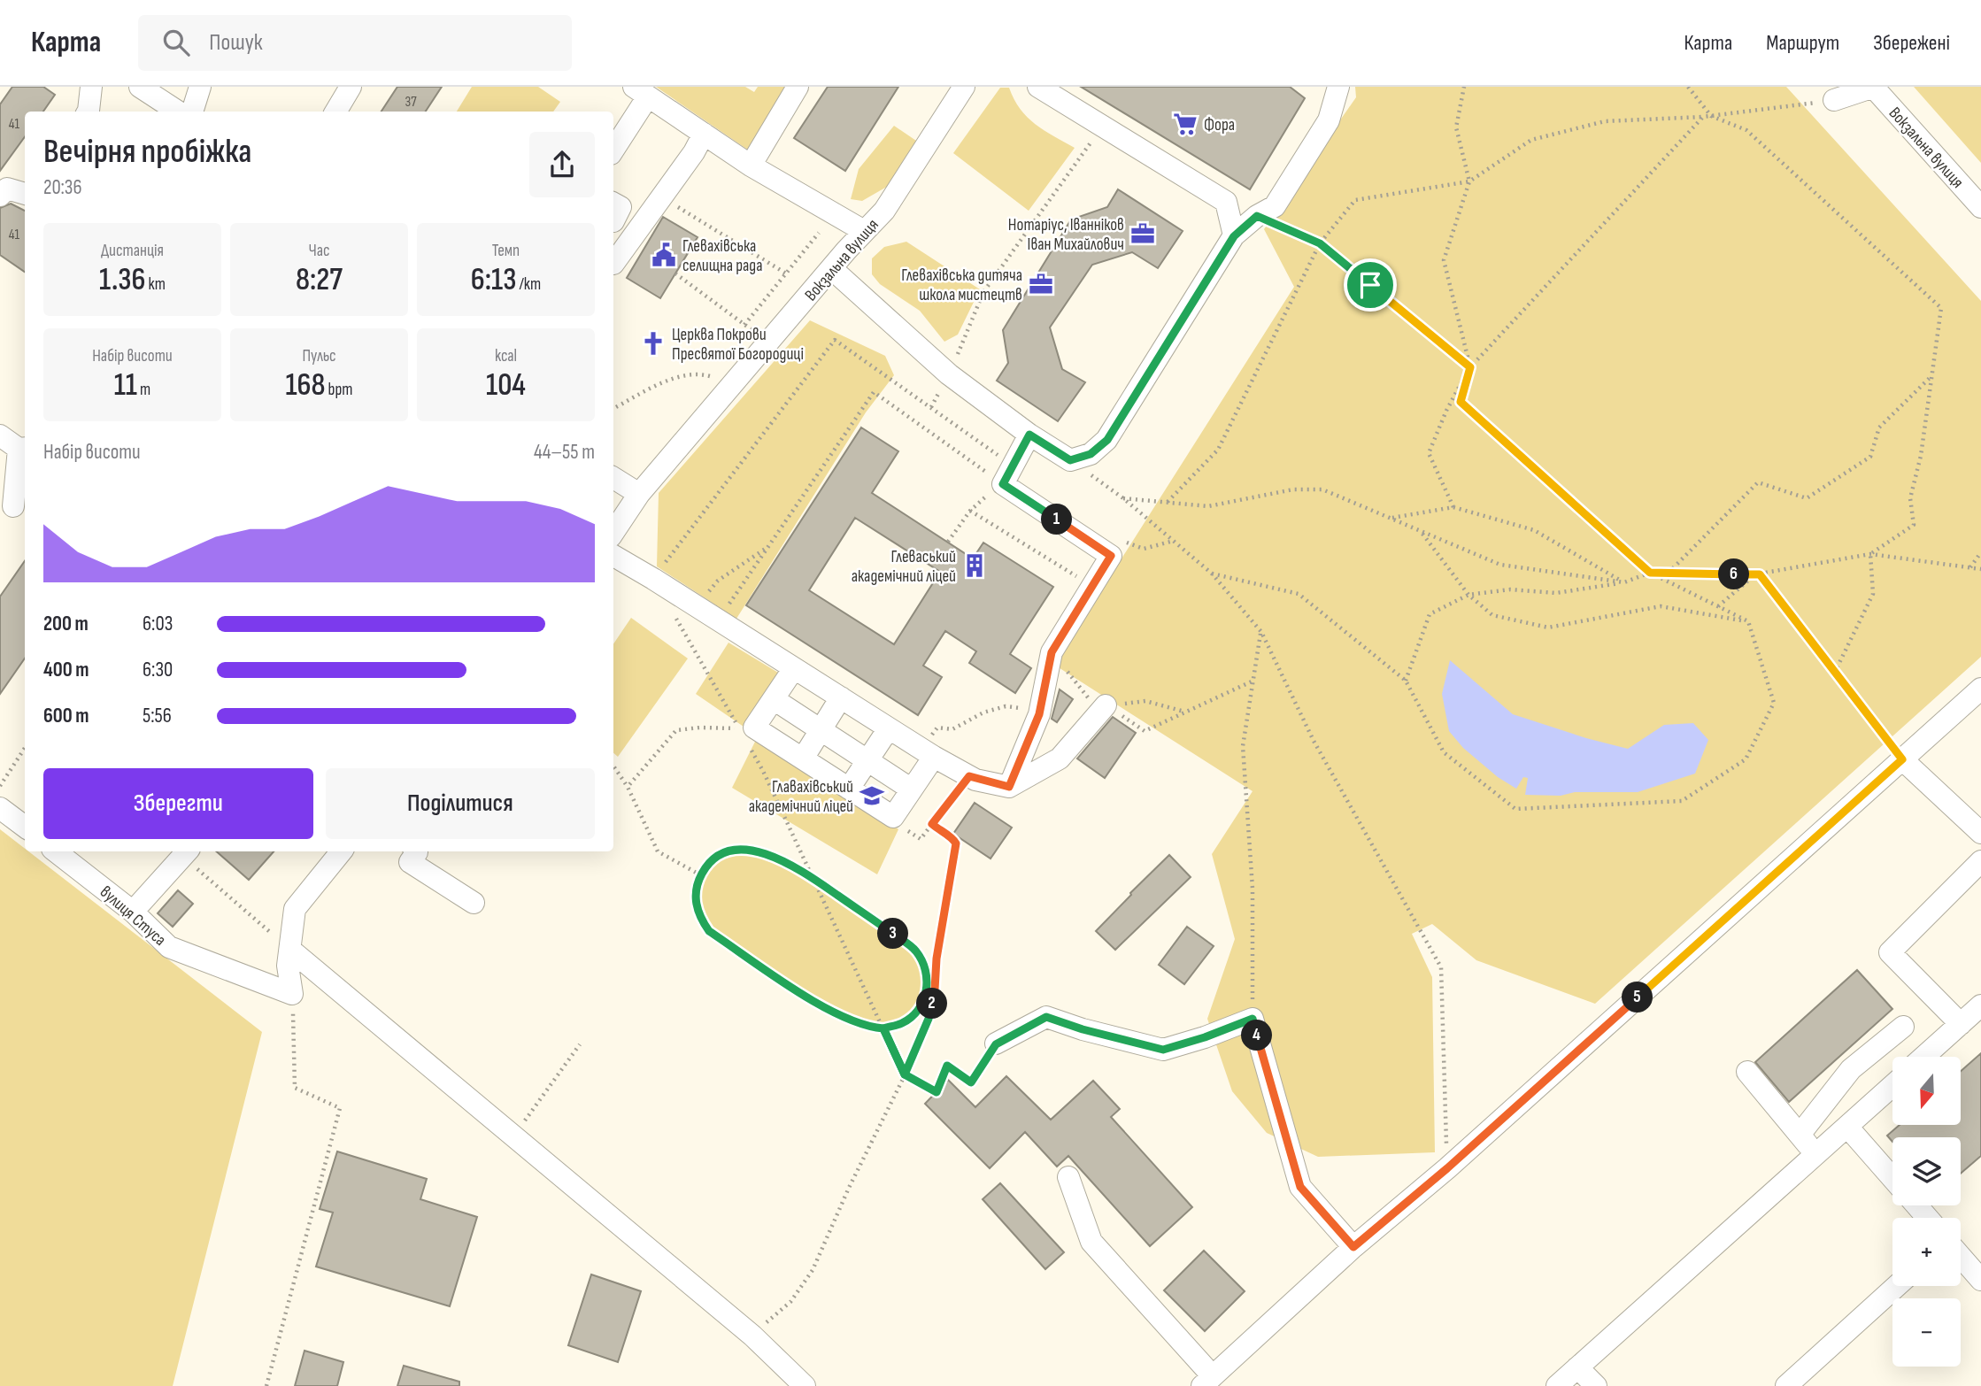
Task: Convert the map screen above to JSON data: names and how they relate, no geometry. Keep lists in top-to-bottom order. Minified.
{"streets":{"street":["Вокзальна вулиця","вулиця Стуса"]},"places":{"supermarket":["Фора"],"office":["Нотаріус, Іванніков Іван Михайлович","Глевахівська дитяча школа мистецтв"],"public building":["Глевахівська селищна рада"],"church":["Церква Покрови Пресвятої Богородиці"],"building":["Глеваський академічний ліцей"],"school or university":["Главахівський академічний ліцей"]},"house_numbers":["37","41","41"],"north":"bottom","page":{"header":"Карта","search":"Пошук","nav":["Карта","Маршрут","Збережені"],"heading":["Вечірня пробіжка","20:36"],"stats":[["Дистанція","1.36 km"],["Час","8:27"],["Темп","6:13 /km"],["Набір висоти","11 m"],["Пульс","168 bpm"],["kcal","104"]],"chart":["Набір висоти","44–55 m"],"pins":["1","6","3","5","2","4"],"list":[{"name":"200 m","note":"6:03"},{"name":"400 m","note":"6:30"},{"name":"600 m","note":"5:56"}],"buttons":["Зберегти","Поділитися"],"map_buttons":["+","−"]}}
